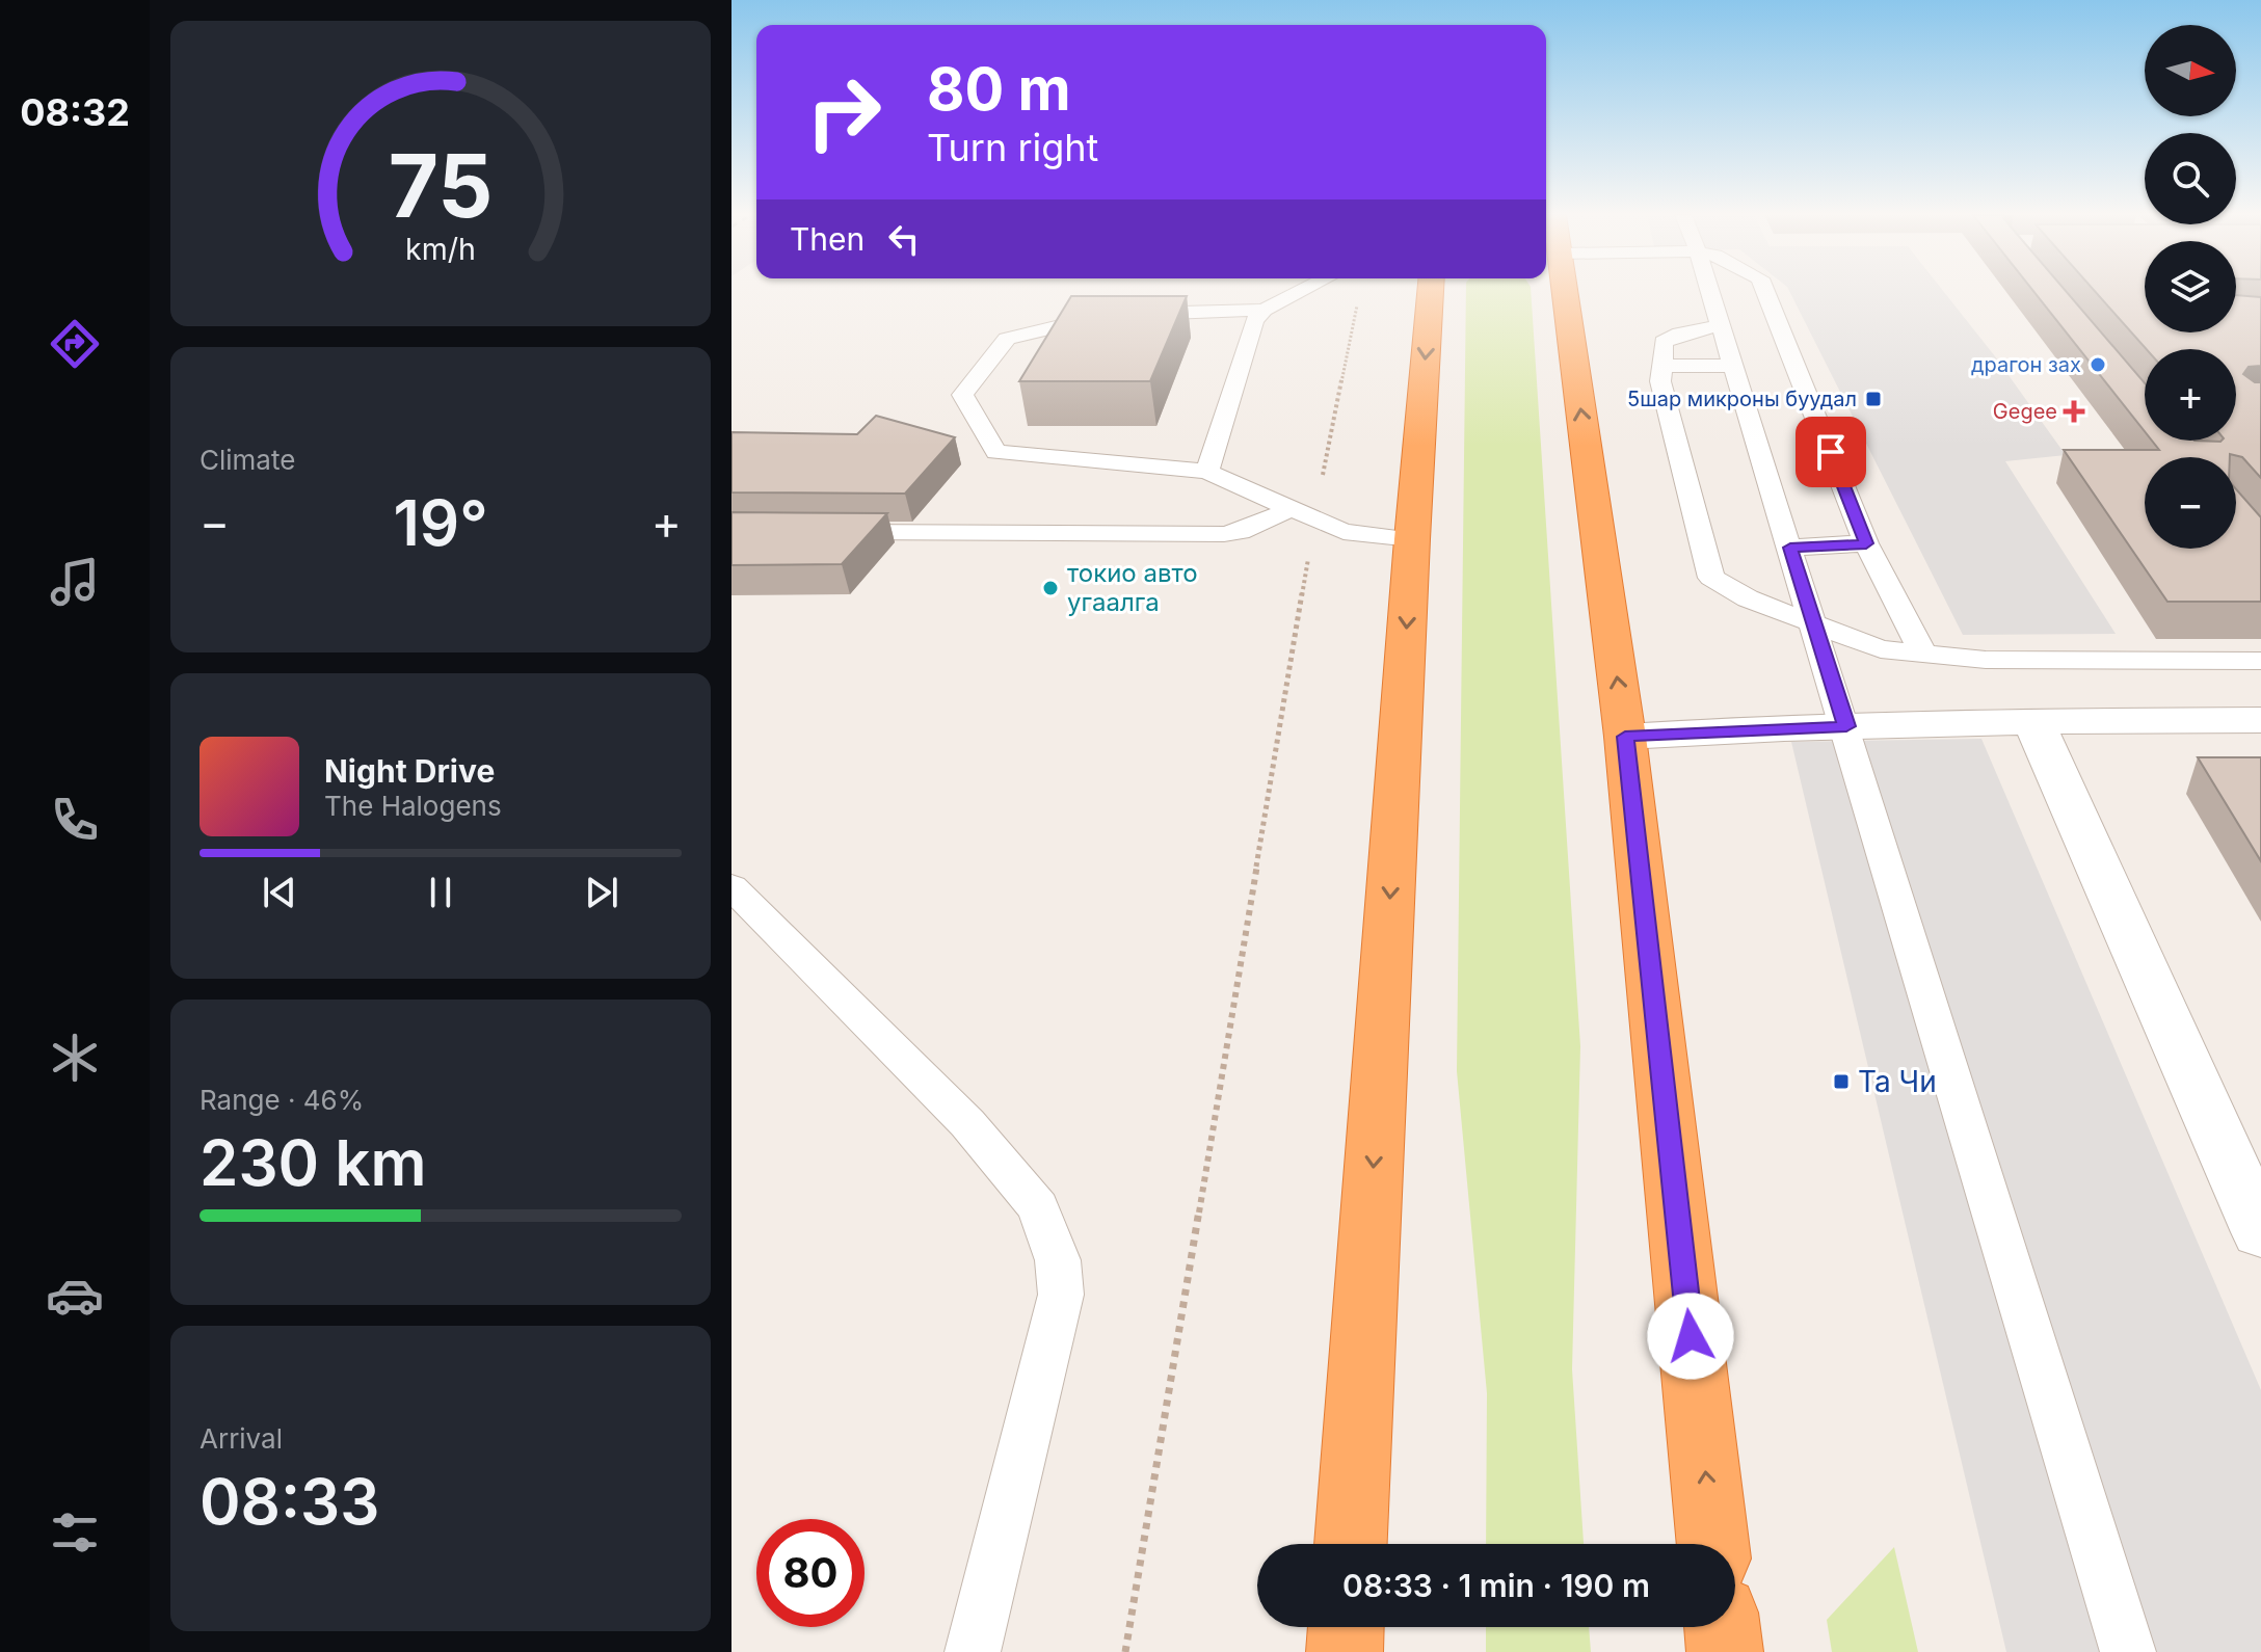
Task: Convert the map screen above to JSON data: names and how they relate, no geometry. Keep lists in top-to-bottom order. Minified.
{"places":{"other":["драгон зах","токио авто угаалга"],"transit":["5шар микроны буудал","Та Чи"],"health":["Gegee"]},"north":"right","page":{"tabs":"08:32","map_buttons":["+","−"],"turn":["80 m","Turn right"],"then":"Then","tile":["Climate",["Range · 46%","230 km"],["Arrival","08:33"]],"heat":["−","19°","+"],"song":["Night Drive","The Halogens"],"limit":"80","trip":"08:33 · 1 min · 190 m","gauge":["75","km/h"]}}
